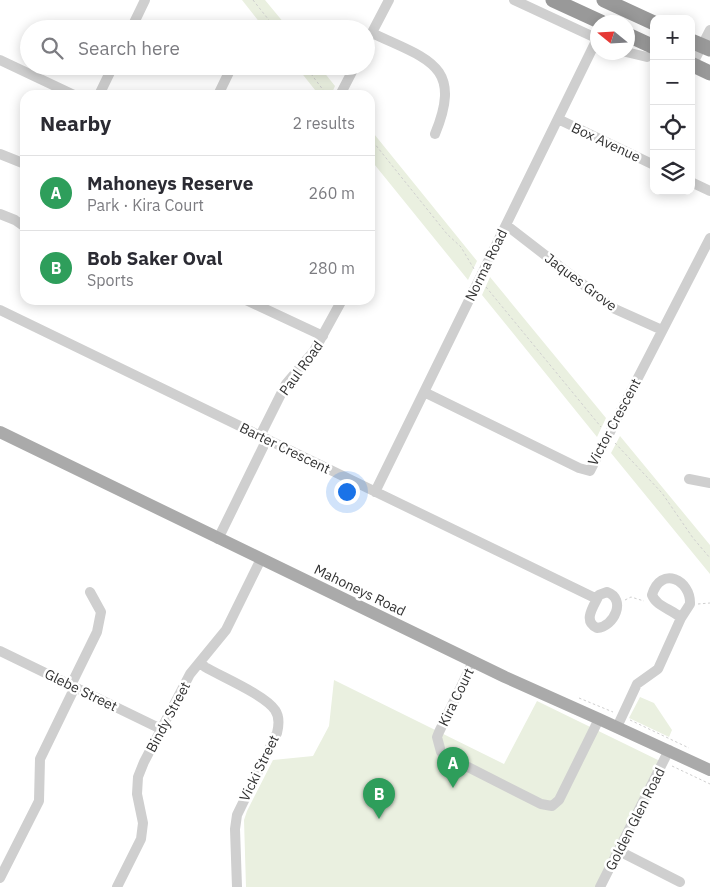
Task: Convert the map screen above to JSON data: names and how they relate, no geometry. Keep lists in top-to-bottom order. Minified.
{"streets":{"main road":["Mahoneys Road"],"street":["Box Avenue","Norma Road","Jaques Grove","Paul Road","Victor Crescent","Barter Crescent","Glebe Street","Kira Court","Bindy Street","Vicki Street","Golden Glen Road"]},"crossings":[["Box Avenue","Norma Road"],["Norma Road","Jaques Grove"],["Norma Road","Victor Crescent"],["Norma Road","Barter Crescent"],["Jaques Grove","Victor Crescent"],["Paul Road","Barter Crescent"],["Paul Road","Mahoneys Road"],["Mahoneys Road","Kira Court"],["Mahoneys Road","Bindy Street"],["Mahoneys Road","Golden Glen Road"],["Glebe Street","Bindy Street"],["Bindy Street","Vicki Street"]],"north":"left","page":{"map_buttons":["+","−"],"search":"Search here","heading":["Nearby","2 results"],"list":[{"mark":"A","name":"Mahoneys Reserve","note":"Park · Kira Court","value":"260 m"},{"mark":"B","name":"Bob Saker Oval","note":"Sports","value":"280 m"}],"pins":["A","B"]}}
